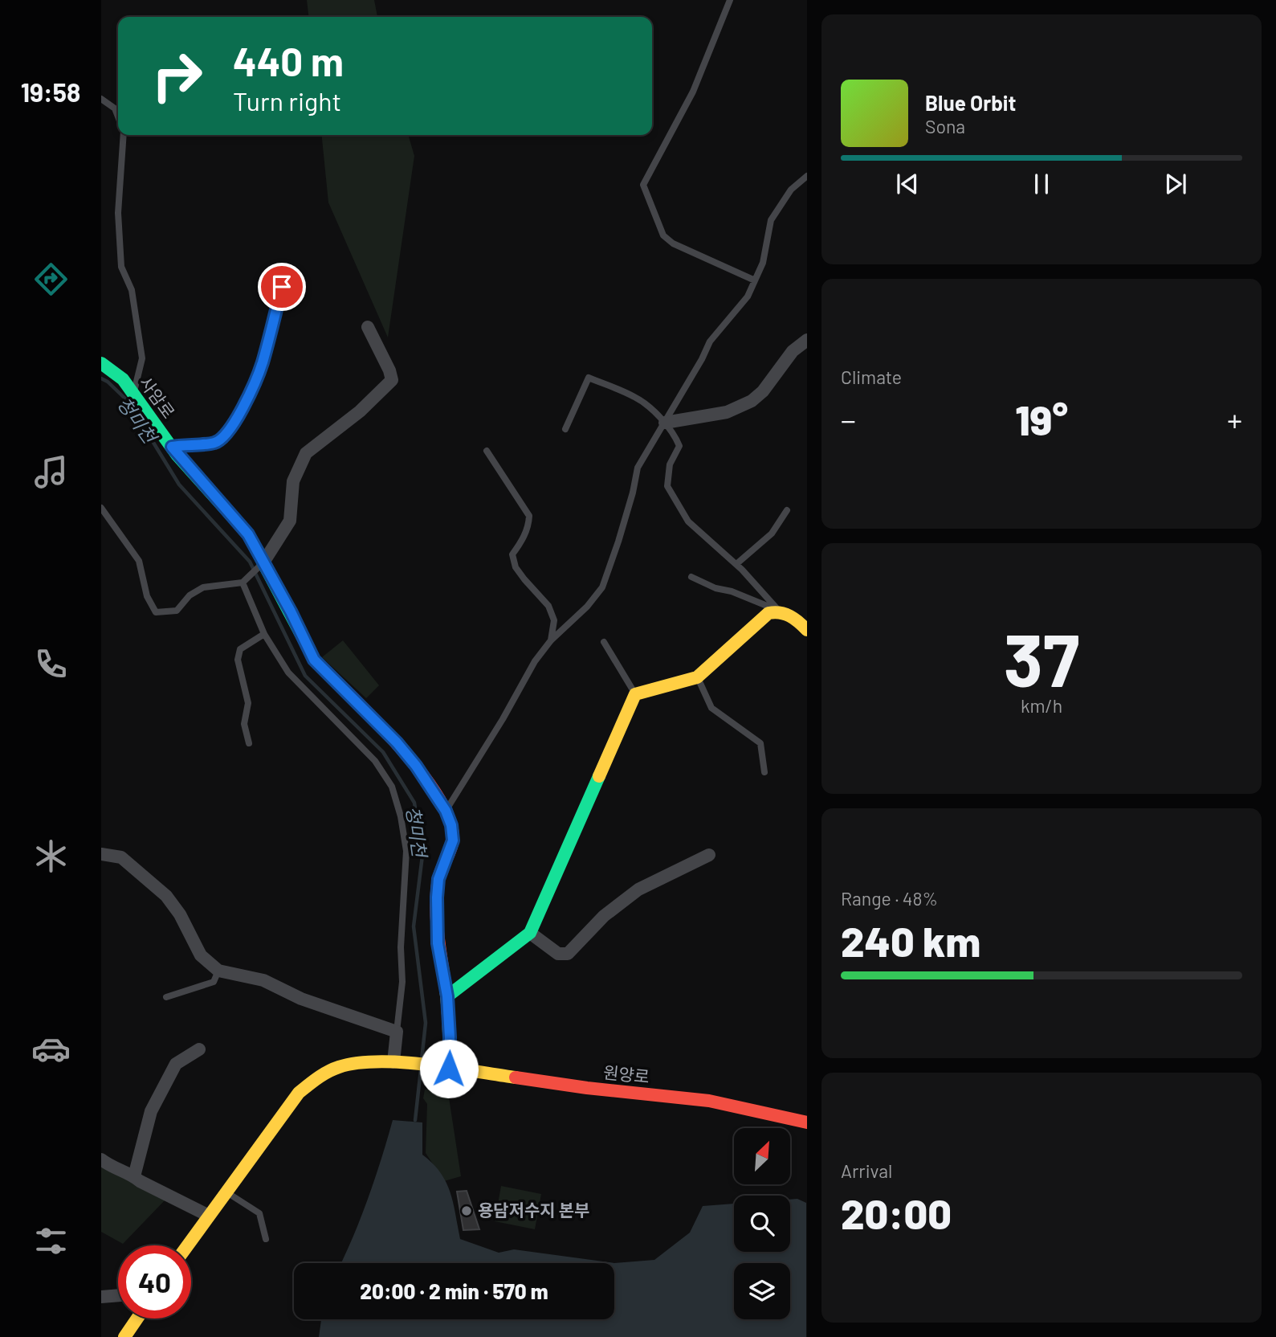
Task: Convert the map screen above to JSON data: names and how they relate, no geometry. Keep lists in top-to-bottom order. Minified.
{"streets":{"street":["사암로","원양로"]},"crossings":[["사암로","원양로"]],"water":["청미천"],"places":["용담저수지 본부"],"north":"top right","page":{"tabs":"19:58","turn":["440 m","Turn right"],"song":["Blue Orbit","Sona"],"tile":["Climate",["37","km/h"],["Range · 48%","240 km"],["Arrival","20:00"]],"heat":["−","19°","+"],"limit":"40","trip":"20:00 · 2 min · 570 m"}}
